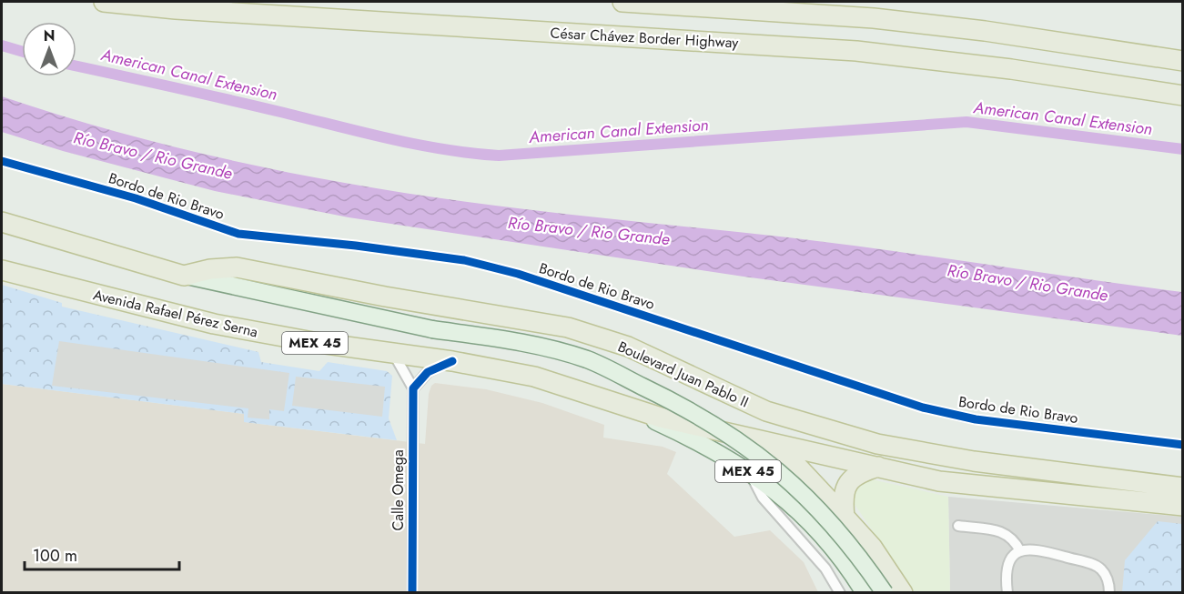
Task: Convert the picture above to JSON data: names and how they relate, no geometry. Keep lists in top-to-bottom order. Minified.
{"streets":{"highway":["César Chávez Border Highway","Avenida Rafael Pérez Serna","MEX 45","Boulevard Juan Pablo II"],"street":["Calle Omega"],"cycle path":["Bordo de Rio Bravo"]},"crossings":[["MEX 45","Boulevard Juan Pablo II"]],"water":["American Canal Extension","Río Bravo / Rio Grande"],"scale_bar":"100 m","north":"top"}
